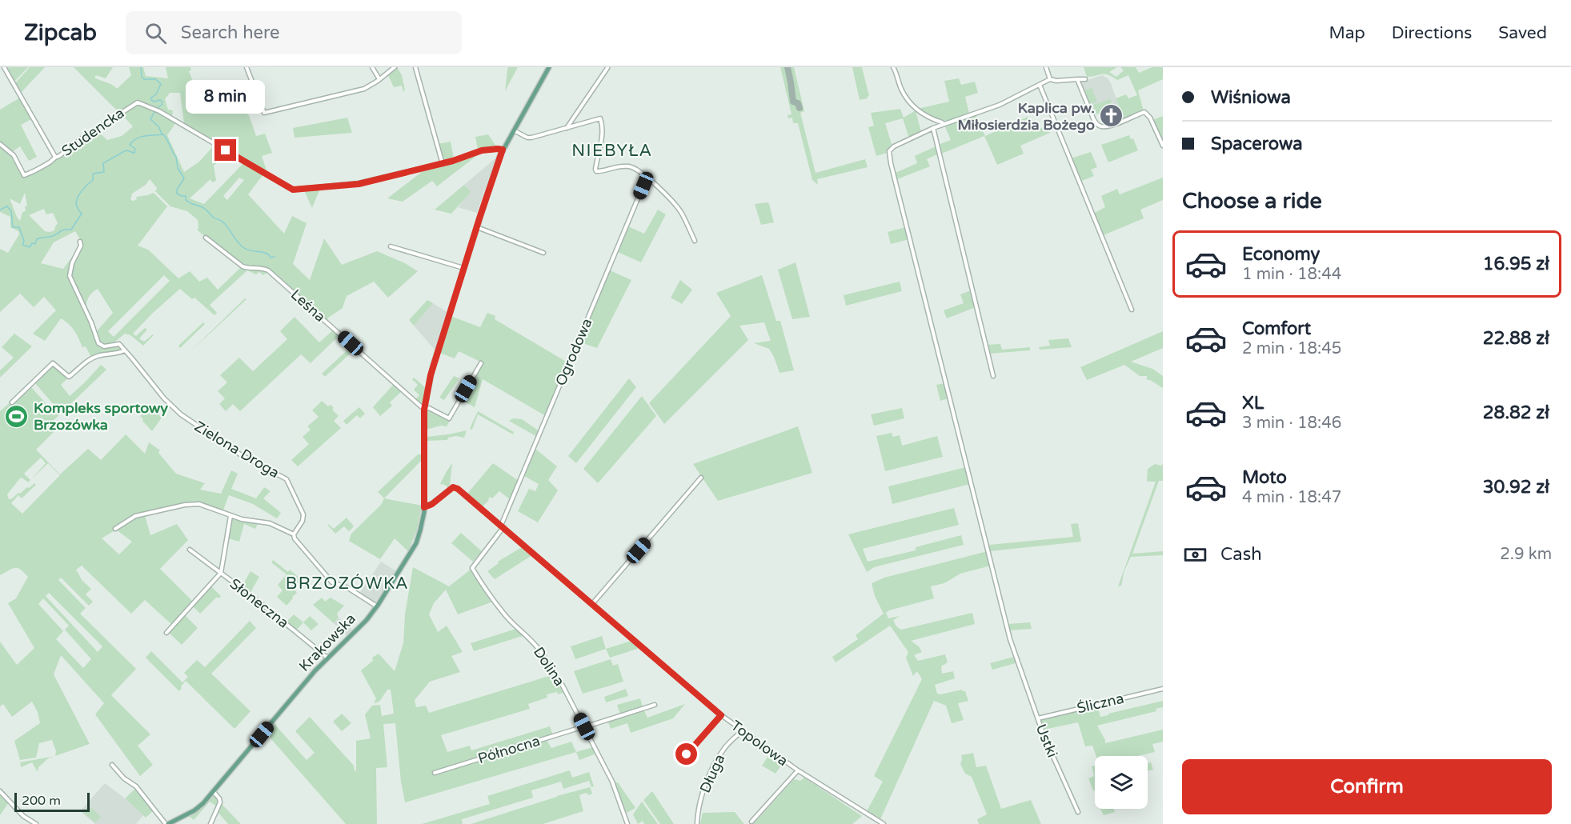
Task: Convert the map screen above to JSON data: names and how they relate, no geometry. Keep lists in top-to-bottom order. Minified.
{"streets":{"main road":["Krakowska"],"street":["Studencka","Leśna","Ogrodowa","Zielona Droga","Słoneczna","Dolina","Śliczna","Ustki","Topolowa","Północna","Długa"]},"crossings":[["Leśna","Krakowska"],["Ogrodowa","Dolina"],["Ogrodowa","Topolowa"],["Słoneczna","Krakowska"],["Krakowska","Topolowa"],["Dolina","Topolowa"],["Dolina","Północna"],["Śliczna","Ustki"],["Topolowa","Długa"]],"districts":["NIEBYŁA","BRZOZÓWKA"],"places":{"church":["Kaplica pw. Miłosierdzia Bożego"],"sports":["Kompleks sportowy Brzozówka"]},"scale_bar":"200 m","page":{"header":"Zipcab","search":"Search here","nav":["Map","Directions","Saved"],"banner":["Wiśniowa","Spacerowa"],"bubble":"8 min","heading":"Choose a ride","list":[{"name":"Economy","note":"1 min · 18:44","value":"16.95 zł"},{"name":"Comfort","note":"2 min · 18:45","value":"22.88 zł"},{"name":"XL","note":"3 min · 18:46","value":"28.82 zł"},{"name":"Moto","note":"4 min · 18:47","value":"30.92 zł"}],"pay":["Cash","2.9 km"],"buttons":"Confirm","scale":"200 m"}}
